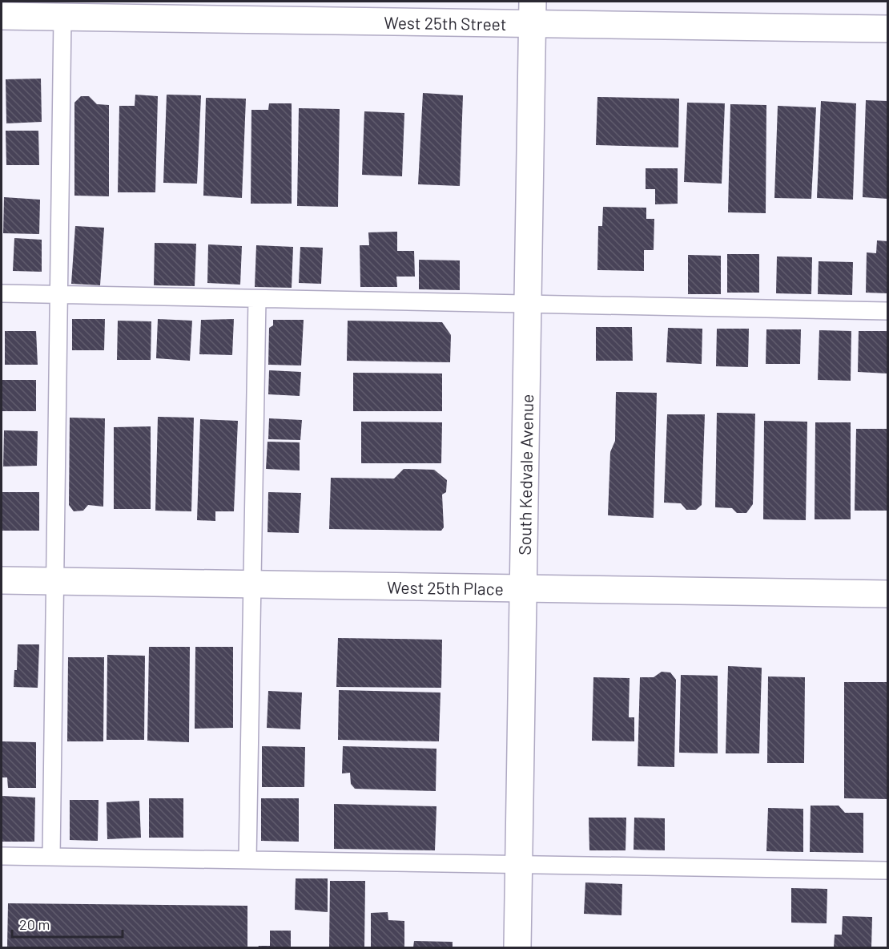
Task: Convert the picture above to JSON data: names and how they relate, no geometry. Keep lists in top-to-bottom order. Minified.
{"streets":{"street":["West 25th Street","South Kedvale Avenue","West 25th Place"]},"crossings":[["West 25th Street","South Kedvale Avenue"],["South Kedvale Avenue","West 25th Place"]],"scale_bar":"20 m"}
